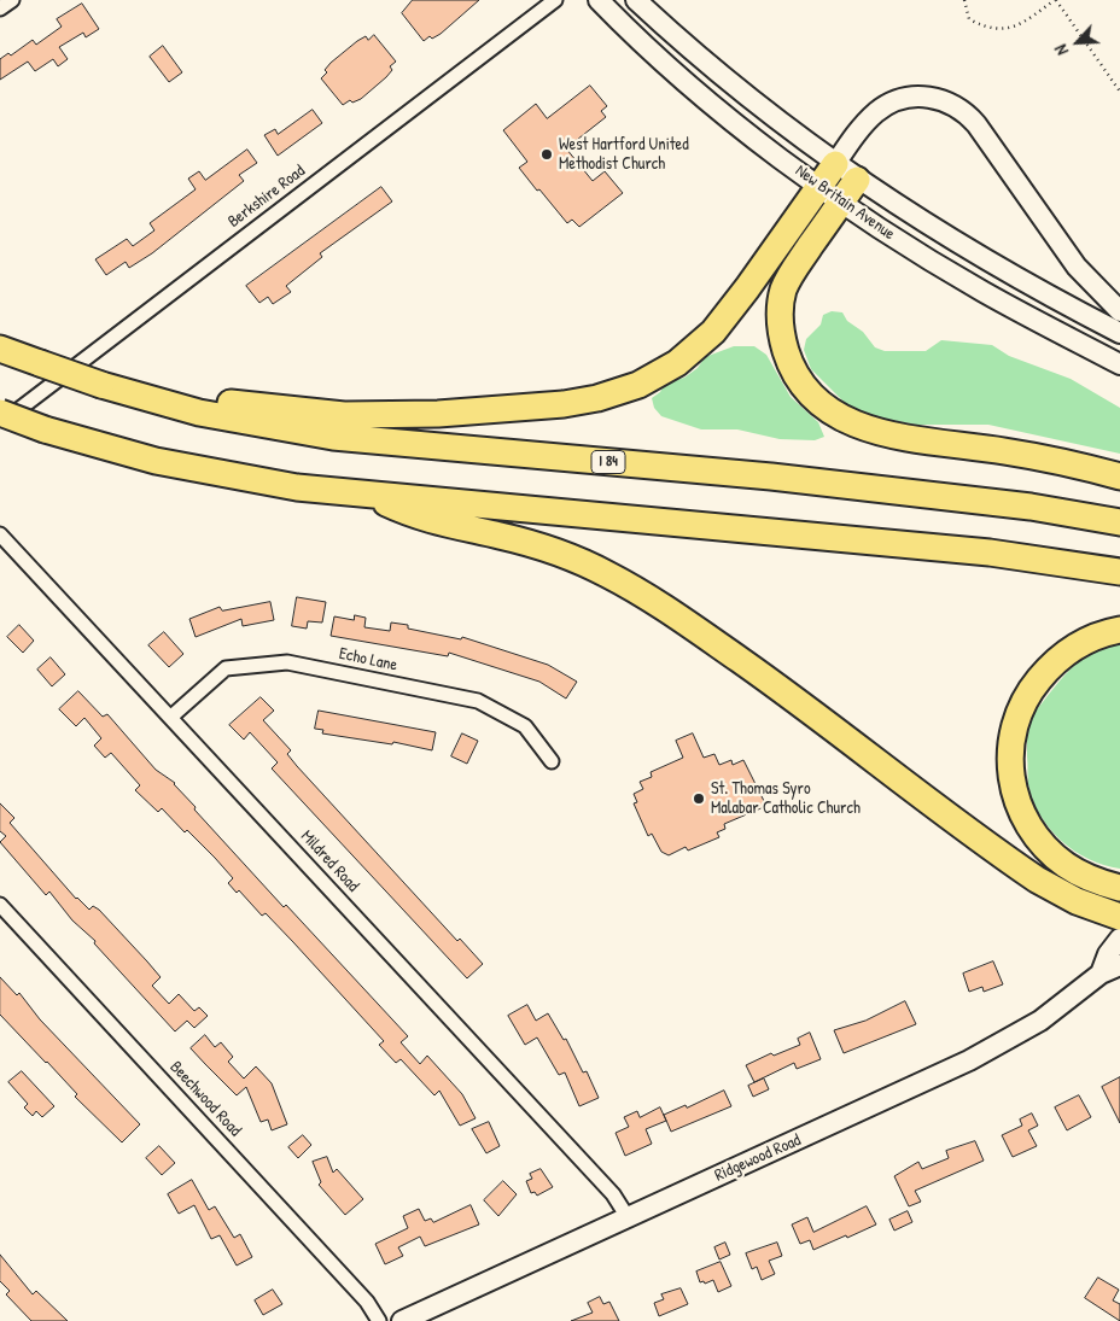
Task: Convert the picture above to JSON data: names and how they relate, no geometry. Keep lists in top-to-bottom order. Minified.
{"streets":{"highway":["I 84"],"main road":["New Britain Avenue","Ridgewood Road"],"street":["Berkshire Road","Echo Lane","Mildred Road","Beechwood Road"]},"crossings":[["Echo Lane","Mildred Road"],["Mildred Road","Ridgewood Road"]],"places":["West Hartford United Methodist Church","St. Thomas Syro Malabar Catholic Church"],"north":"bottom left"}
